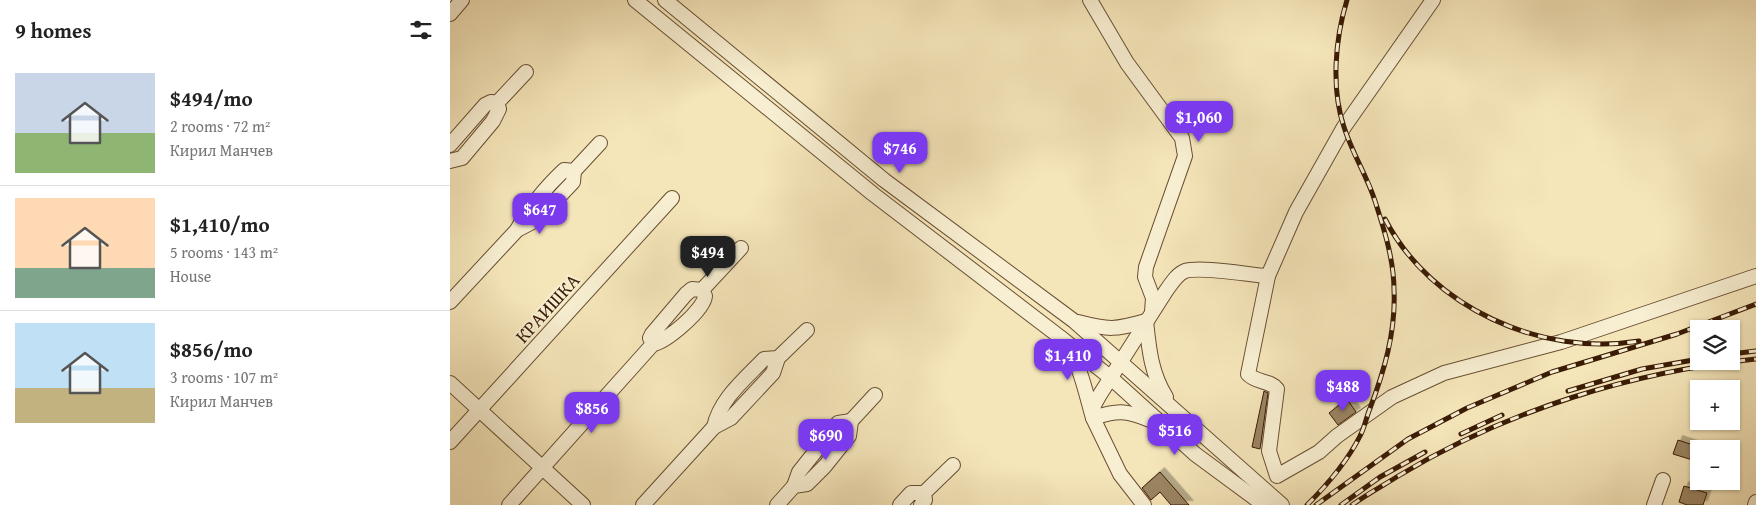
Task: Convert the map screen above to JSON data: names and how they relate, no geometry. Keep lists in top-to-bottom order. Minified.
{"streets":{"street":["КРАИШКА"]},"page":{"heading":"9 homes","list":[{"name":"$494/mo","note":"2 rooms · 72 m² · Кирил Манчев"},{"name":"$1,410/mo","note":"5 rooms · 143 m² · House"},{"name":"$856/mo","note":"3 rooms · 107 m² · Кирил Манчев"}],"price":["$1,060","$746","$647","$494","$1,410","$488","$856","$516","$690"],"map_buttons":["+","−"]}}
